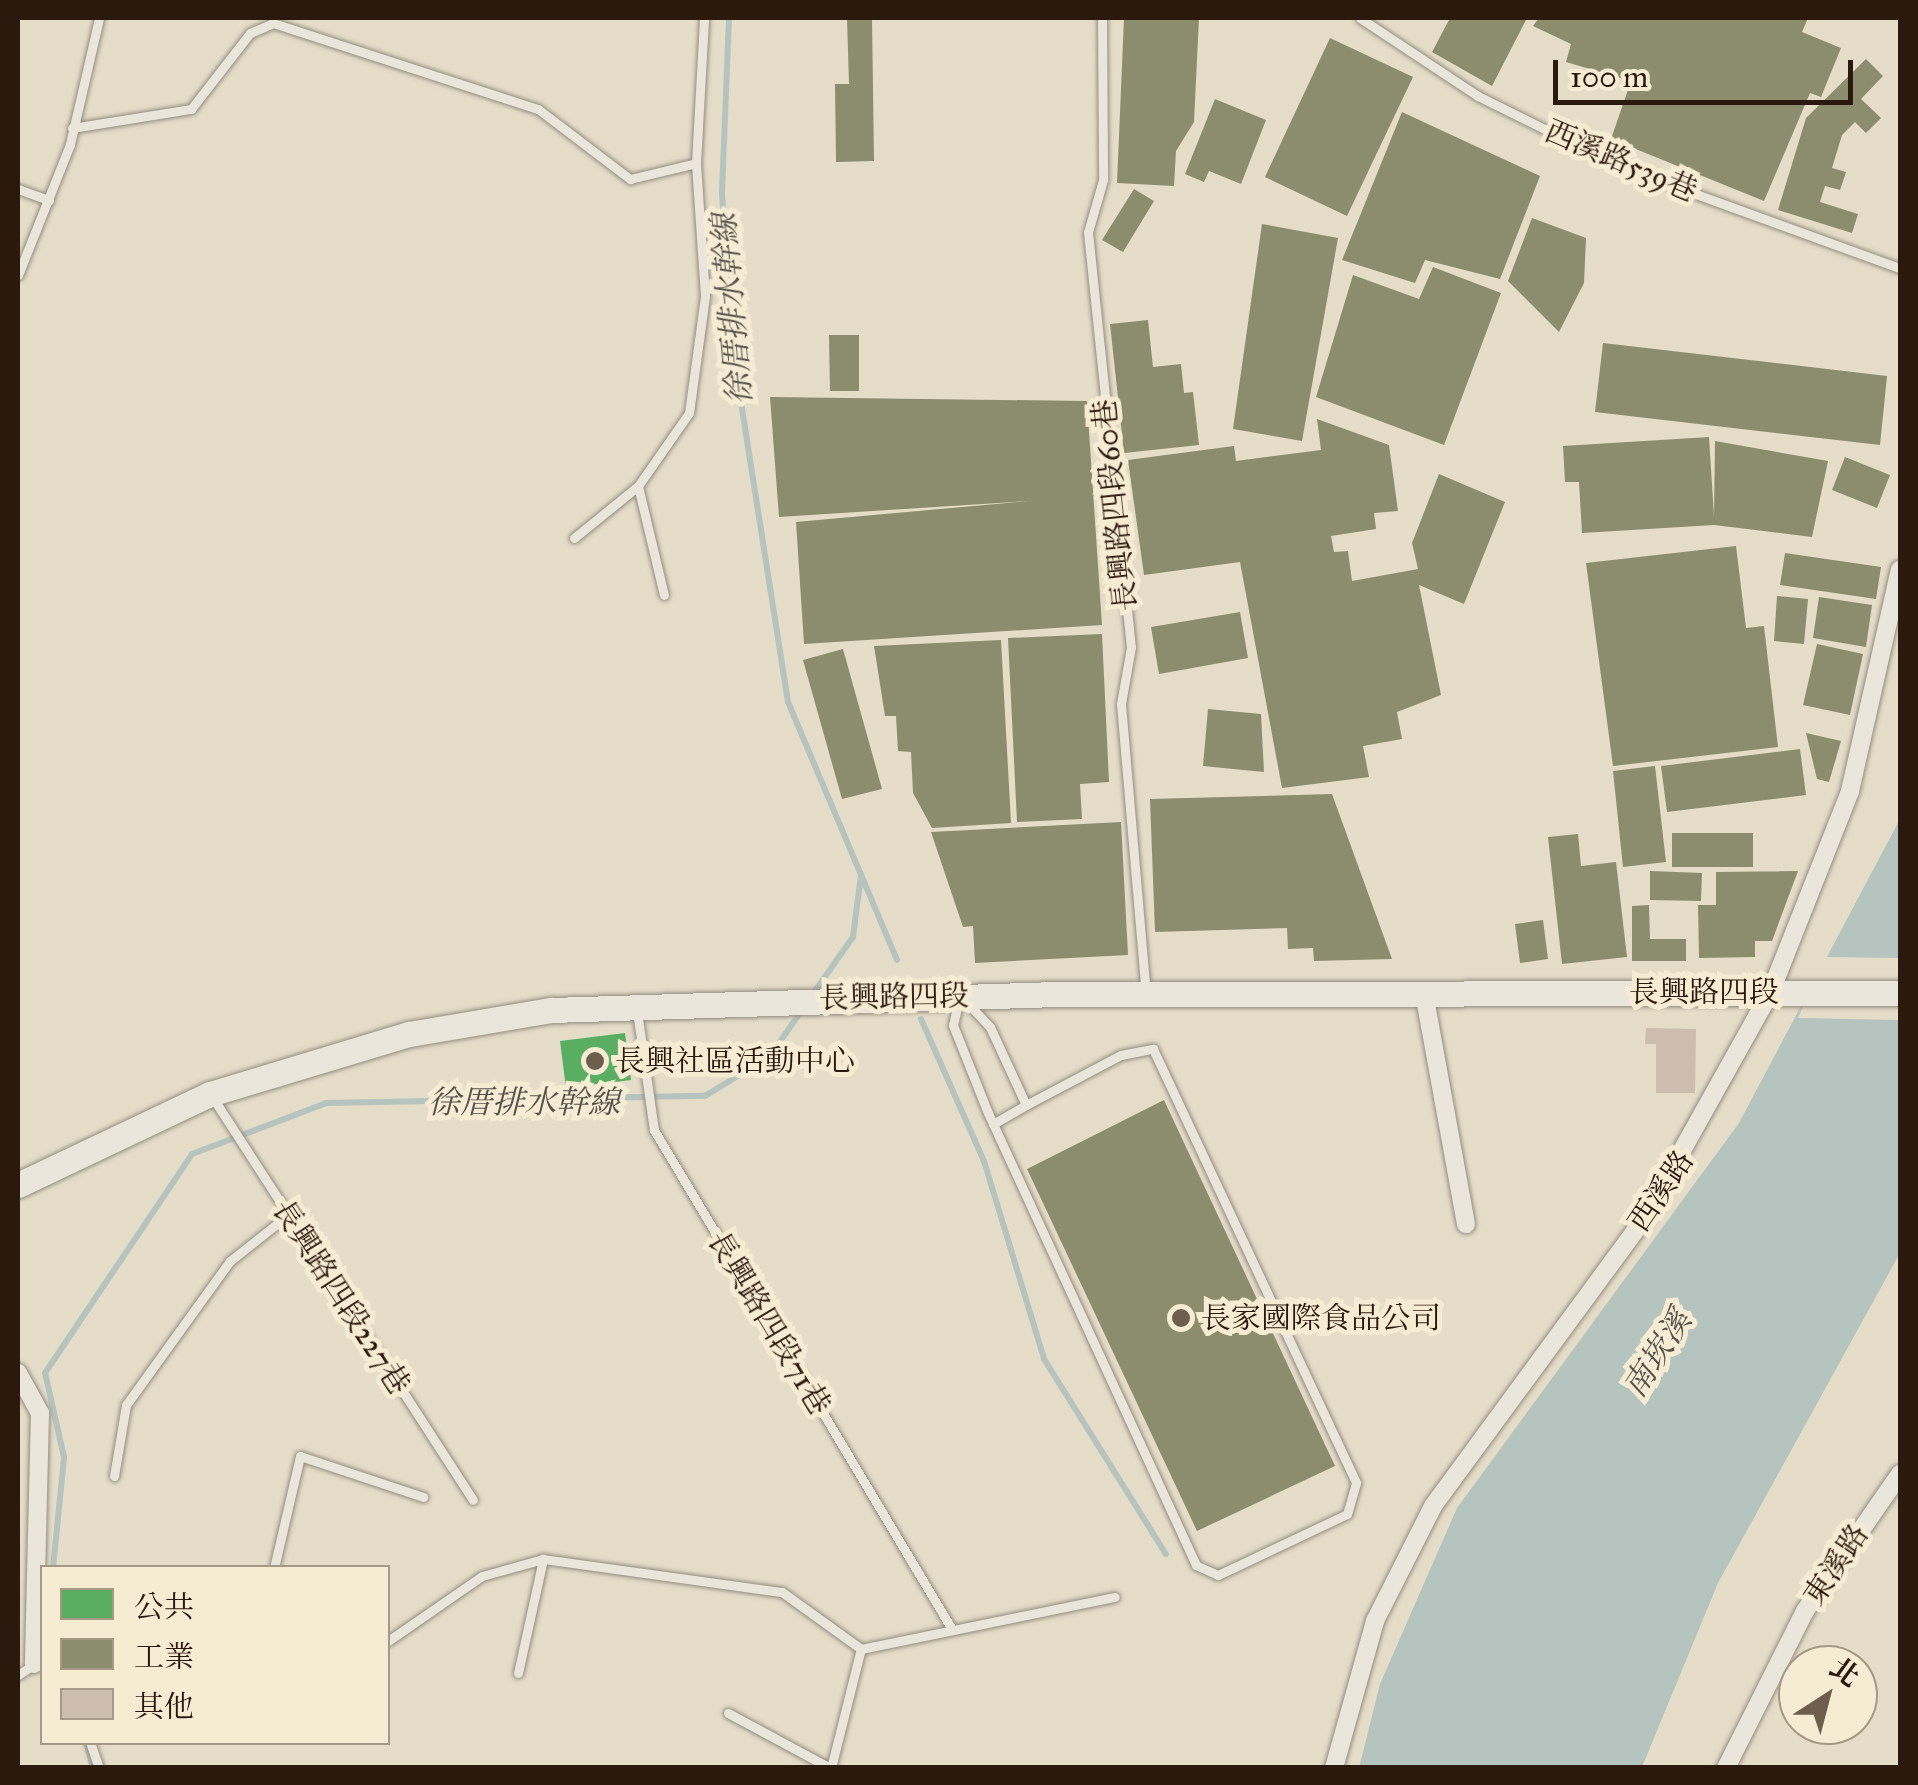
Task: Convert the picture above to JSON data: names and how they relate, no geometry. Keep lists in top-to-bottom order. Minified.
{"streets":{"street":["長興路四段","西溪路","東溪路"],"lane":["西溪路539巷","長興路四段60巷","長興路四段227巷","長興路四段71巷"]},"crossings":[["長興路四段60巷","長興路四段"],["長興路四段","西溪路"],["長興路四段","長興路四段227巷"],["長興路四段","長興路四段71巷"]],"water":["徐厝排水幹線","南崁溪"],"places":["長興社區活動中心","長家國際食品公司"],"legend":["公共","工業","其他"],"scale_bar":"100 m","north":"top right"}
